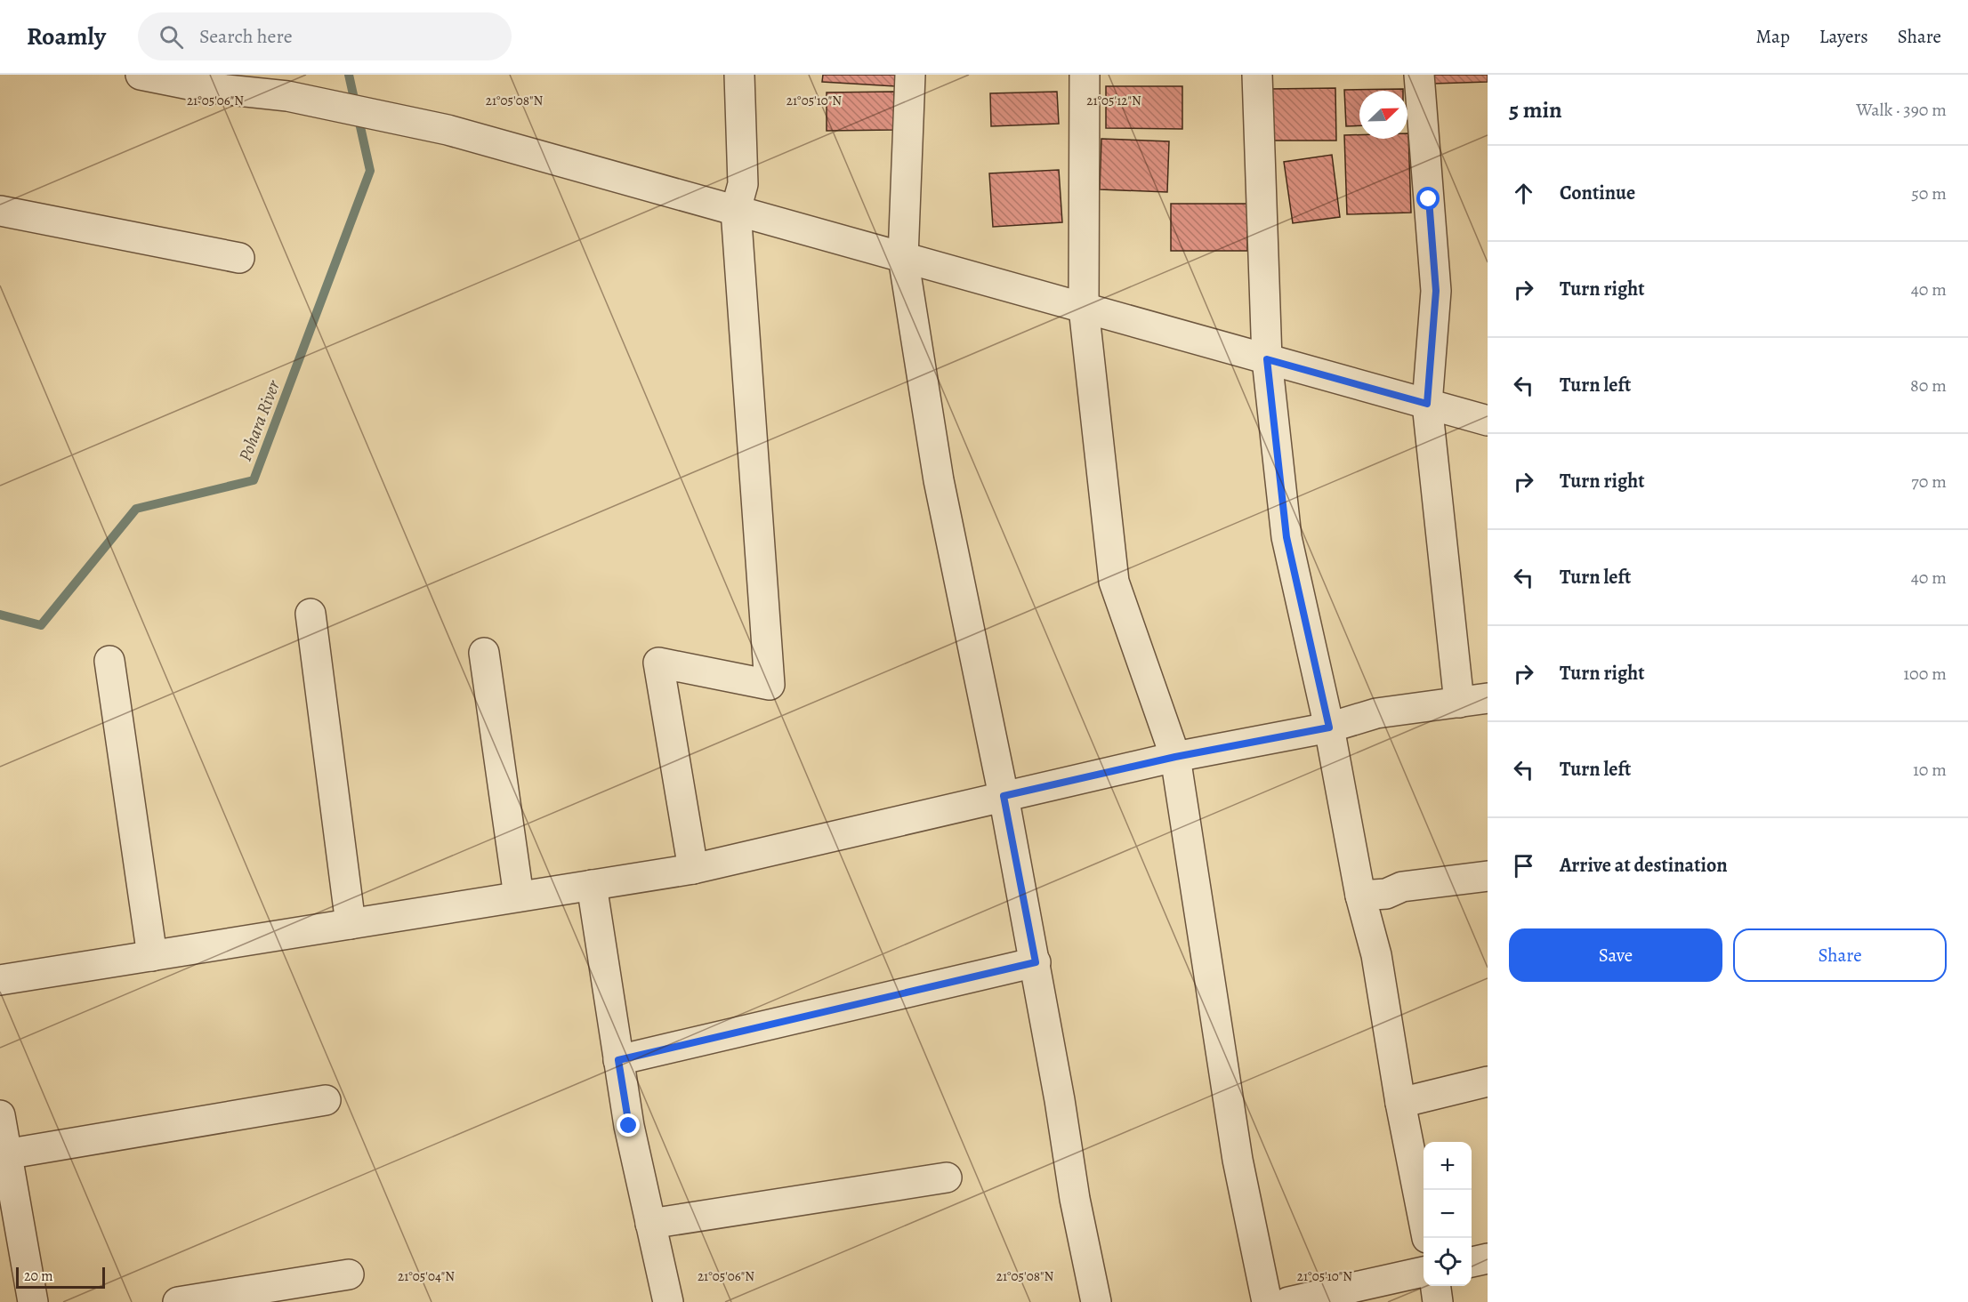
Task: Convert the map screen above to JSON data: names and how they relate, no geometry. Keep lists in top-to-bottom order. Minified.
{"water":["Pohara River"],"scale_bar":"20 m","north":"top right","page":{"header":"Roamly","search":"Search here","nav":["Map","Layers","Share"],"heading":["5 min","Walk · 390 m"],"list":[["Continue","50 m"],["Turn right","40 m"],["Turn left","80 m"],["Turn right","70 m"],["Turn left","40 m"],["Turn right","100 m"],["Turn left","10 m"],"Arrive at destination"],"buttons":["Save","Share"],"map_buttons":["+","−"],"scale":"20 m"},"coordinates":["21°05'06\"N","21°05'08\"N","21°05'10\"N","21°05'12\"N","21°05'04\"N"]}
